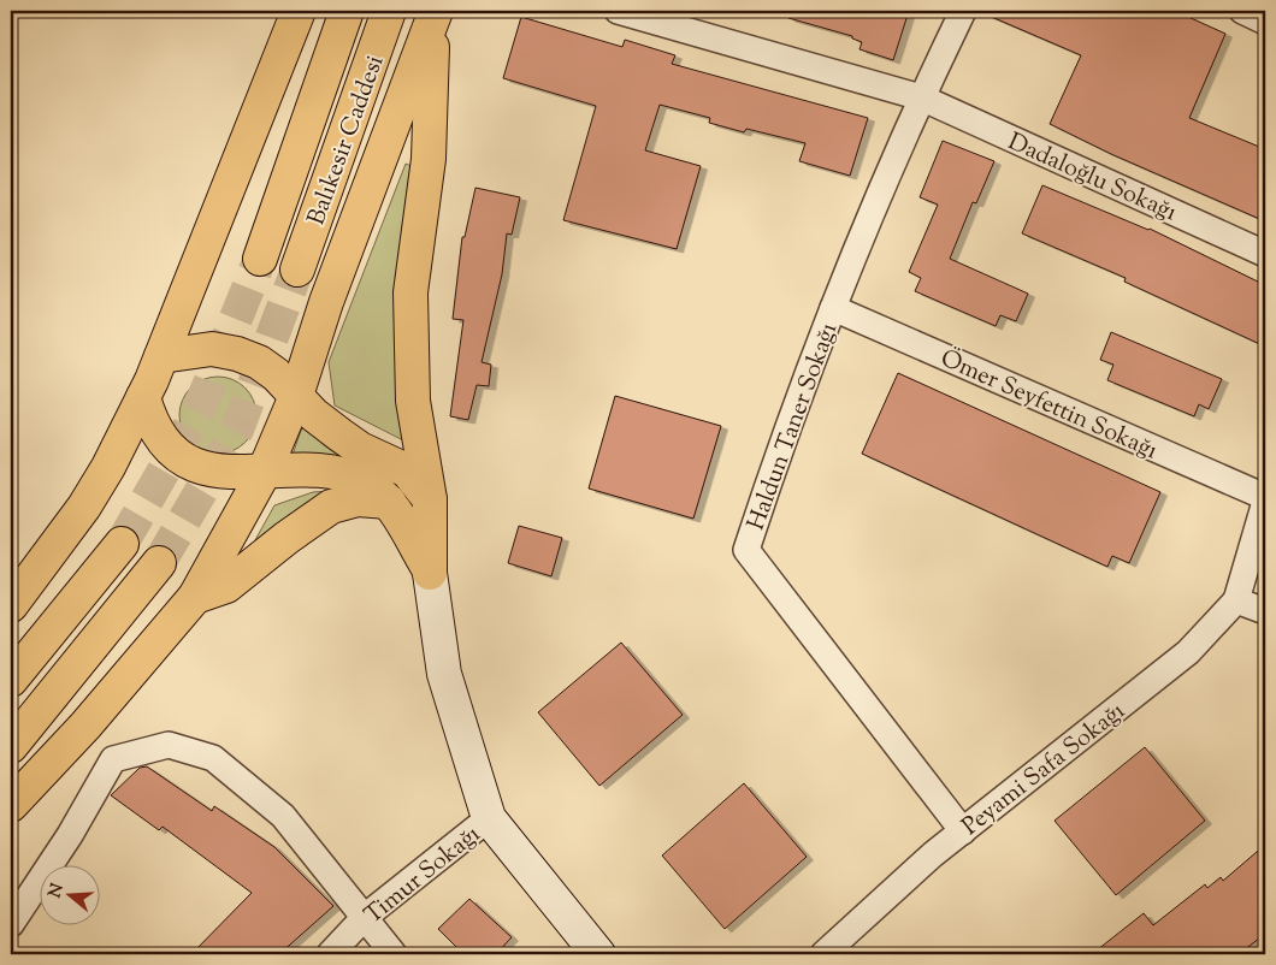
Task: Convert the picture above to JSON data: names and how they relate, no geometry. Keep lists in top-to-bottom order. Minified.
{"streets":{"main road":["Balıkesir Caddesi"],"street":["Dadaloğlu Sokağı","Ömer Seyfettin Sokağı","Haldun Taner Sokağı","Peyami Safa Sokağı","Timur Sokağı"]},"crossings":[["Dadaloğlu Sokağı","Haldun Taner Sokağı"],["Ömer Seyfettin Sokağı","Haldun Taner Sokağı"],["Haldun Taner Sokağı","Peyami Safa Sokağı"]],"north":"left"}
